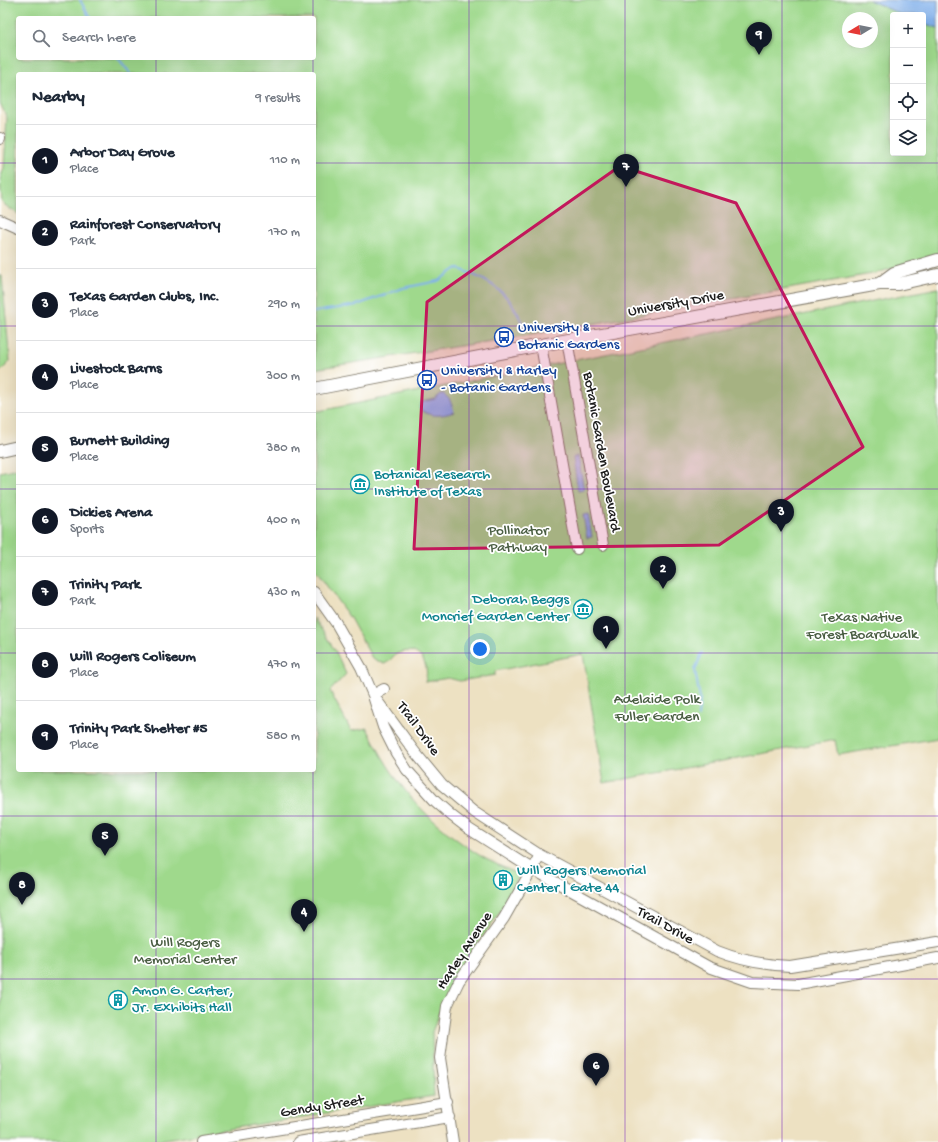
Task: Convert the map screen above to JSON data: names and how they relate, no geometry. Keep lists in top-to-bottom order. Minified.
{"streets":{"main road":["University Drive"],"street":["Botanic Garden Boulevard","Trail Drive","Harley Avenue","Gendy Street"]},"crossings":[["University Drive","Botanic Garden Boulevard"],["Trail Drive","Harley Avenue"],["Harley Avenue","Gendy Street"]],"parks":["Pollinator Pathway","Texas Native Forest Boardwalk","Adelaide Polk Fuller Garden","Will Rogers Memorial Center"],"places":{"bus stop":["University & Botanic Gardens","University & Harley - Botanic Gardens"],"museum":["Botanical Research Institute of Texas","Deborah Beggs Moncrief Garden Center"],"building":["Will Rogers Memorial Center | Gate 44","Amon G. Carter, Jr. Exhibits Hall"]},"north":"left","page":{"map_buttons":["+","−"],"search":"Search here","pins":["9","7","3","2","1","5","8","4","6"],"heading":["Nearby","9 results"],"list":[{"mark":"1","name":"Arbor Day Grove","note":"Place","value":"110 m"},{"mark":"2","name":"Rainforest Conservatory","note":"Park","value":"170 m"},{"mark":"3","name":"Texas Garden Clubs, Inc.","note":"Place","value":"290 m"},{"mark":"4","name":"Livestock Barns","note":"Place","value":"300 m"},{"mark":"5","name":"Burnett Building","note":"Place","value":"380 m"},{"mark":"6","name":"Dickies Arena","note":"Sports","value":"400 m"},{"mark":"7","name":"Trinity Park","note":"Park","value":"430 m"},{"mark":"8","name":"Will Rogers Coliseum","note":"Place","value":"470 m"},{"mark":"9","name":"Trinity Park Shelter #5","note":"Place","value":"580 m"}]}}
